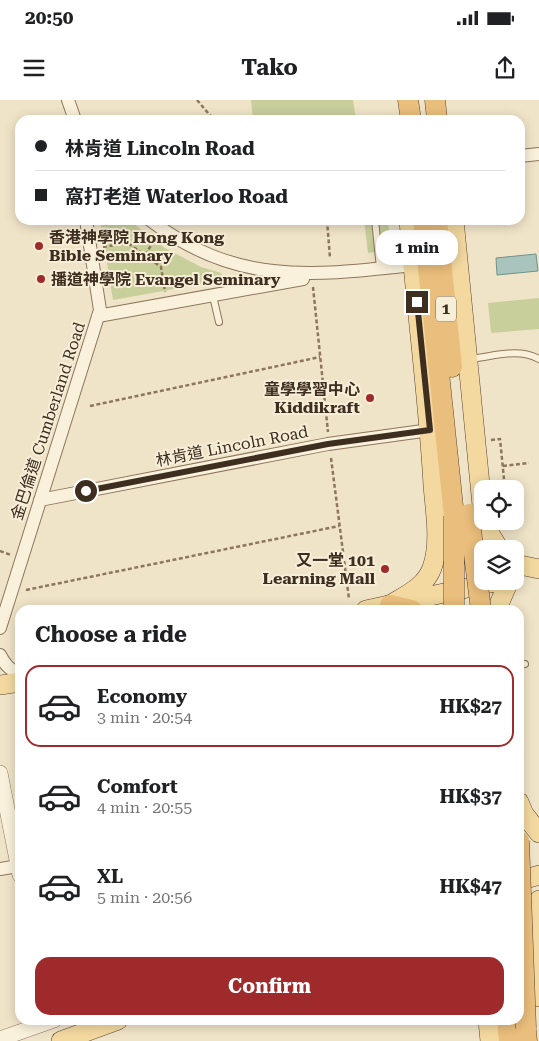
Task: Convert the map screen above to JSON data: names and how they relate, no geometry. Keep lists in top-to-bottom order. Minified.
{"streets":{"highway":["1"],"street":["金巴倫道 Cumberland Road","林肯道 Lincoln Road"]},"crossings":[["金巴倫道 Cumberland Road","林肯道 Lincoln Road"]],"places":["香港神學院 Hong Kong Bible Seminary","播道神學院 Evangel Seminary","童學學習中心 Kiddikraft","又一堂 101 Learning Mall"],"page":{"status":"20:50","header":"Tako","banner":["林肯道 Lincoln Road","窩打老道 Waterloo Road"],"bubble":"1 min","heading":"Choose a ride","list":[{"name":"Economy","note":"3 min · 20:54","value":"HK$27"},{"name":"Comfort","note":"4 min · 20:55","value":"HK$37"},{"name":"XL","note":"5 min · 20:56","value":"HK$47"}],"buttons":"Confirm"}}
